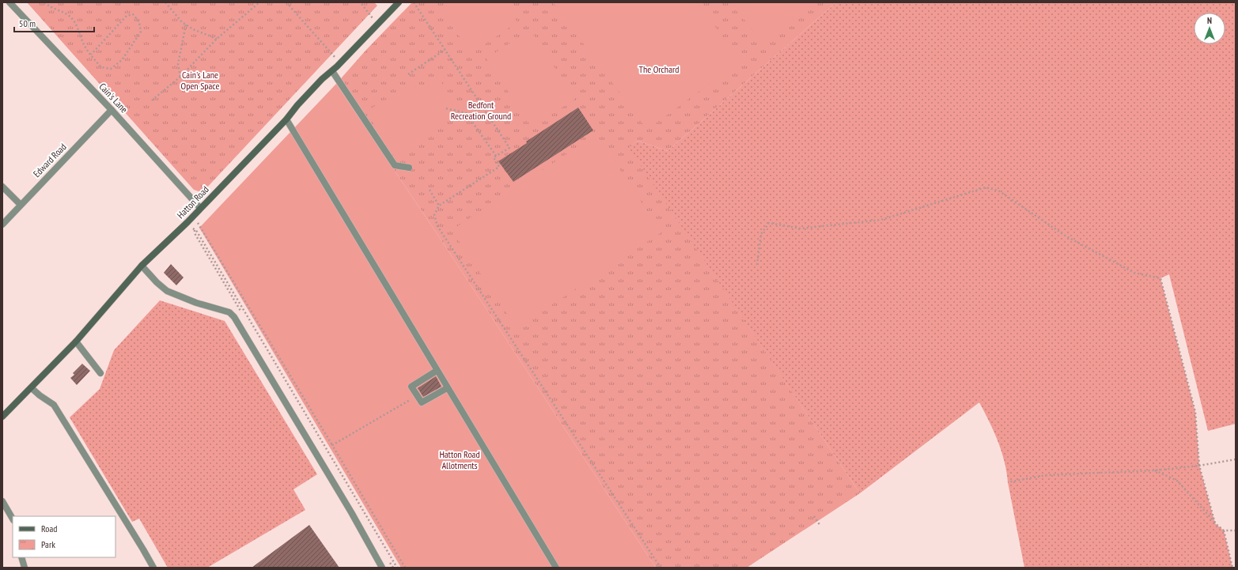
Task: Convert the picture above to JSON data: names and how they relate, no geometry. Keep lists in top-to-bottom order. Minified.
{"streets":{"street":["Cain's Lane","Edward Road","Hatton Road"]},"crossings":[["Cain's Lane","Edward Road"],["Cain's Lane","Hatton Road"]],"parks":["The Orchard","Cain's Lane Open Space","Bedfont Recreation Ground","Hatton Road Allotments"],"legend":["Road","Park"],"scale_bar":"50 m","north":"top"}
